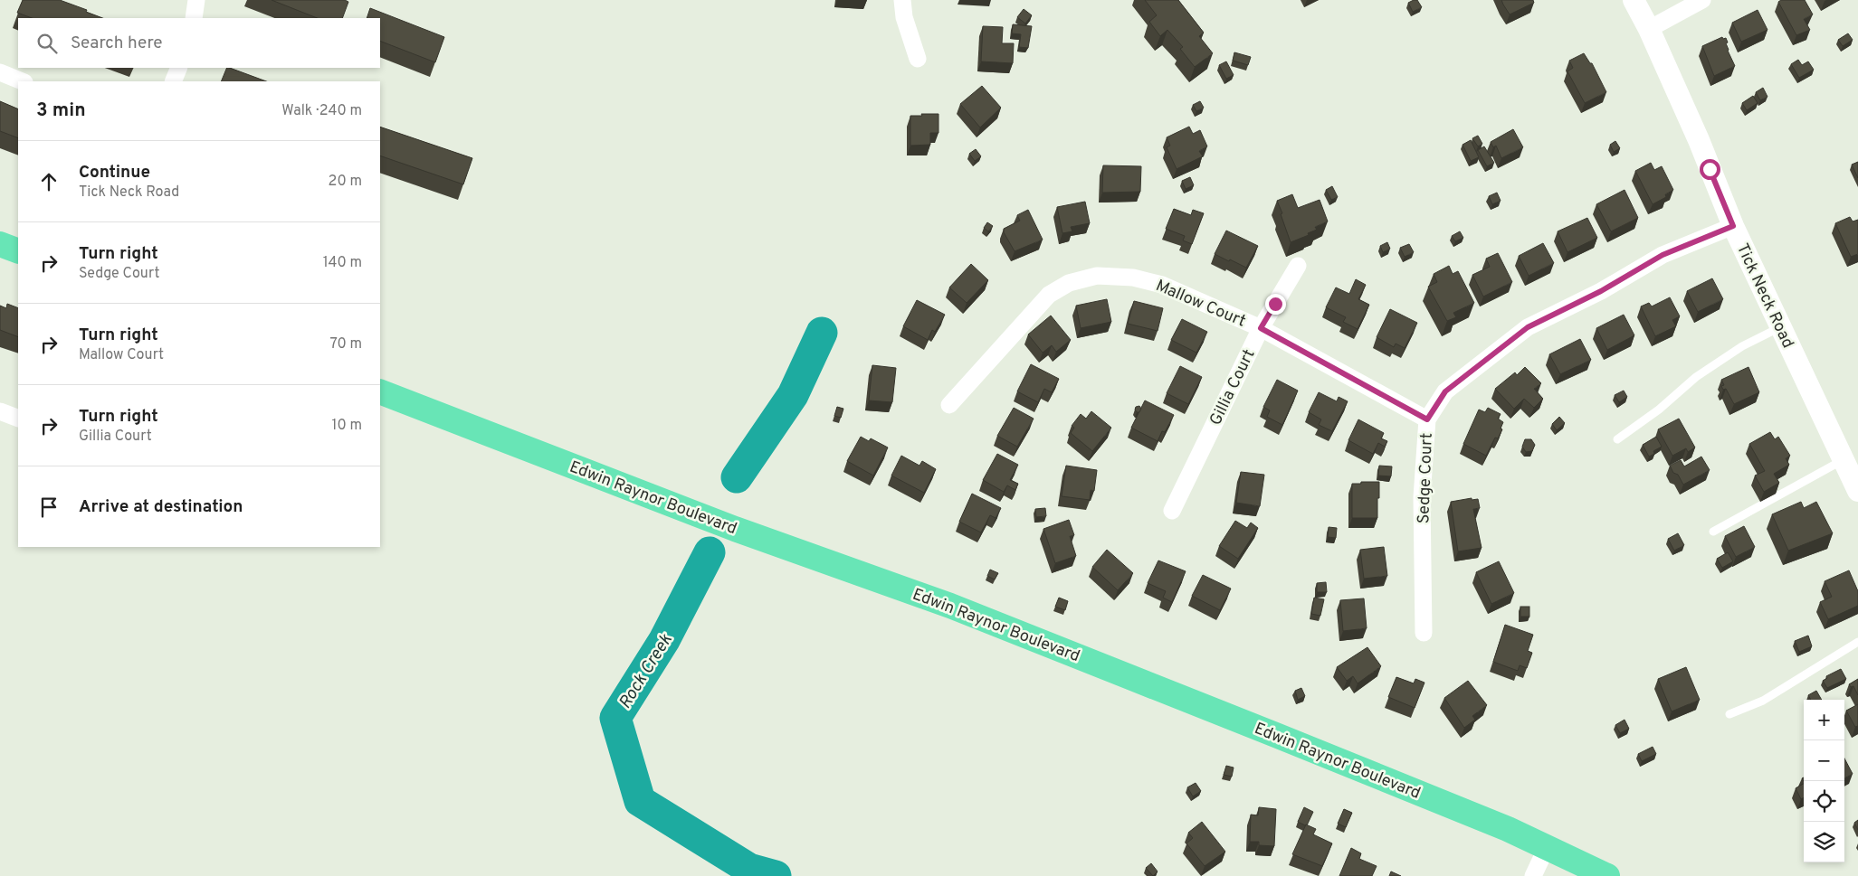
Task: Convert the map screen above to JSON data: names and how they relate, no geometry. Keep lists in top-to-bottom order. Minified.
{"streets":{"main road":["Edwin Raynor Boulevard"],"street":["Tick Neck Road","Mallow Court","Gillia Court","Sedge Court"]},"crossings":[["Tick Neck Road","Sedge Court"],["Mallow Court","Gillia Court"],["Mallow Court","Sedge Court"]],"water":["Rock Creek"],"page":{"search":"Search here","heading":["3 min","Walk · 240 m"],"list":[["Continue","Tick Neck Road","20 m"],["Turn right","Sedge Court","140 m"],["Turn right","Mallow Court","70 m"],["Turn right","Gillia Court","10 m"],"Arrive at destination"],"map_buttons":["+","−"]}}
